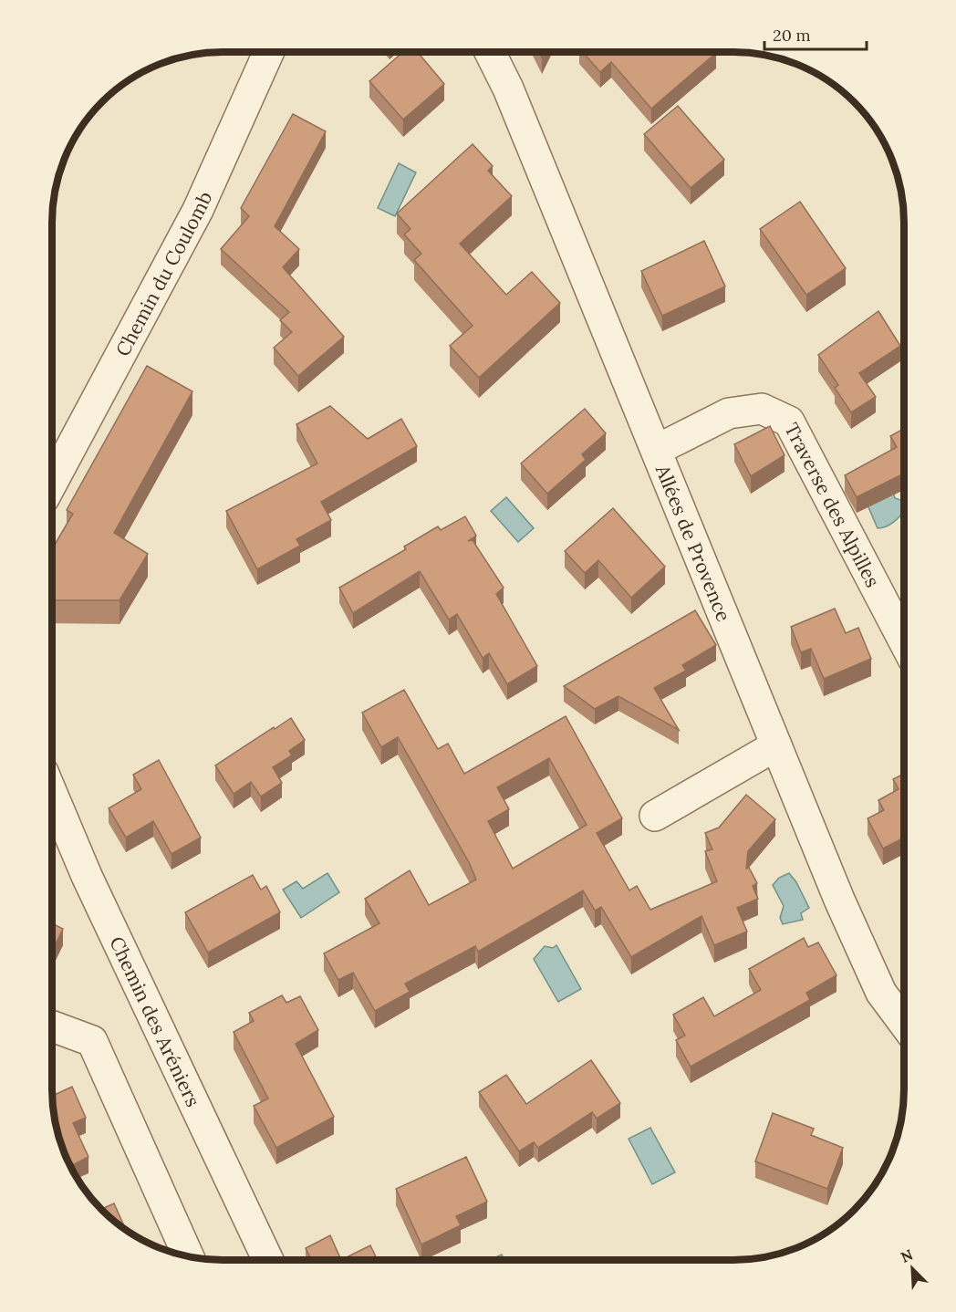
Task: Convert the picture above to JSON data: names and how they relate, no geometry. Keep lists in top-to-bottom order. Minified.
{"streets":{"street":["Chemin du Coulomb","Traverse des Alpilles","Allées de Provence","Chemin des Aréniers"]},"crossings":[["Traverse des Alpilles","Allées de Provence"]],"scale_bar":"20 m","north":"top left"}
